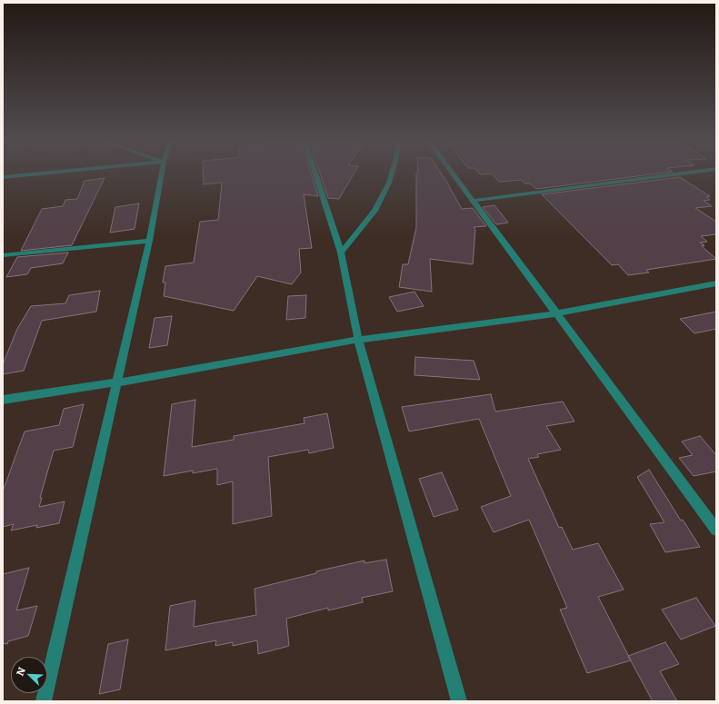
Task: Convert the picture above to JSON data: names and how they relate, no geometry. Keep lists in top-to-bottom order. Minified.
{"north":"top left"}
